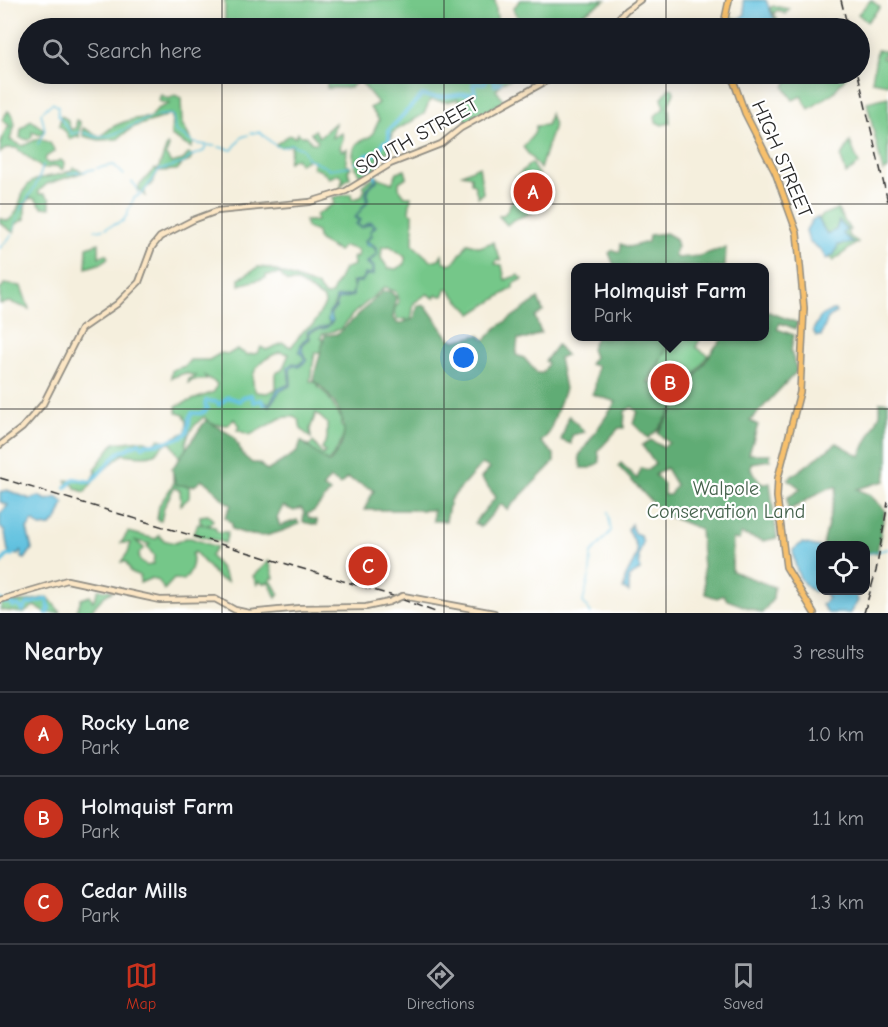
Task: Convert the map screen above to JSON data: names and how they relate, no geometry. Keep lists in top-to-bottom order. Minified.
{"streets":{"main road":["SOUTH STREET","HIGH STREET"]},"parks":["Walpole Conservation Land"],"page":{"search":"Search here","pins":["A","B","C"],"popup":["Holmquist Farm","Park"],"heading":["Nearby","3 results"],"list":[{"mark":"A","name":"Rocky Lane","note":"Park","value":"1.0 km"},{"mark":"B","name":"Holmquist Farm","note":"Park","value":"1.1 km"},{"mark":"C","name":"Cedar Mills","note":"Park","value":"1.3 km"}],"nav":["Map","Directions","Saved"]}}
